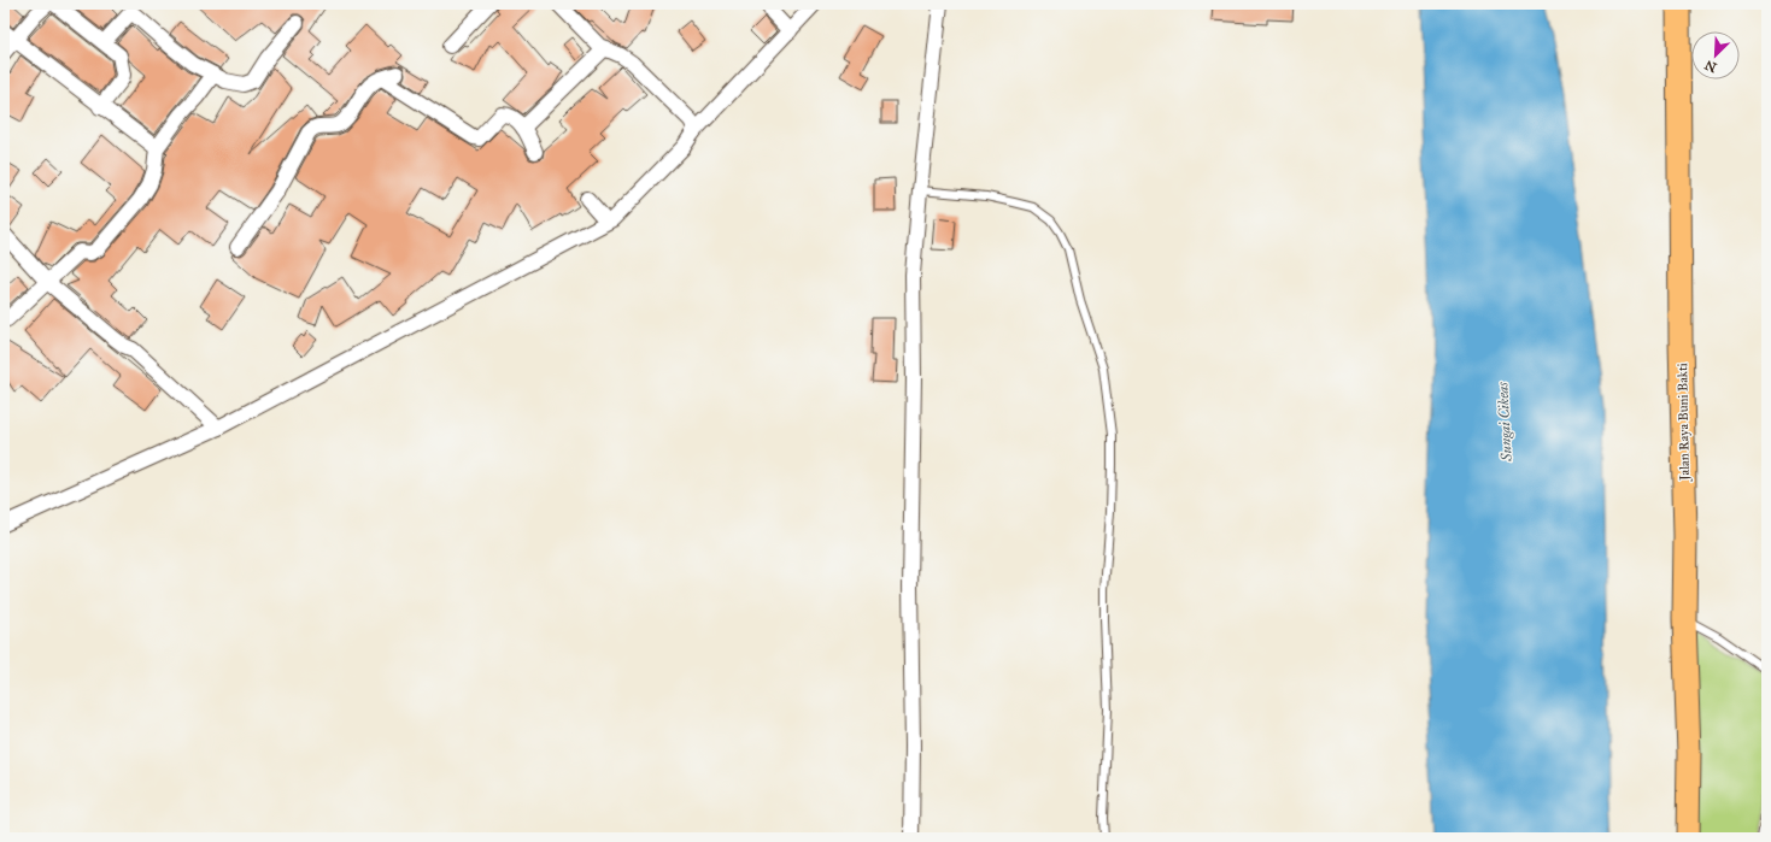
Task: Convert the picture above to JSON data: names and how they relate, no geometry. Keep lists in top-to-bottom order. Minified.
{"streets":{"main road":["Jalan Raya Buni Bakti"]},"water":["Sungai Cikeas"],"north":"bottom left"}
